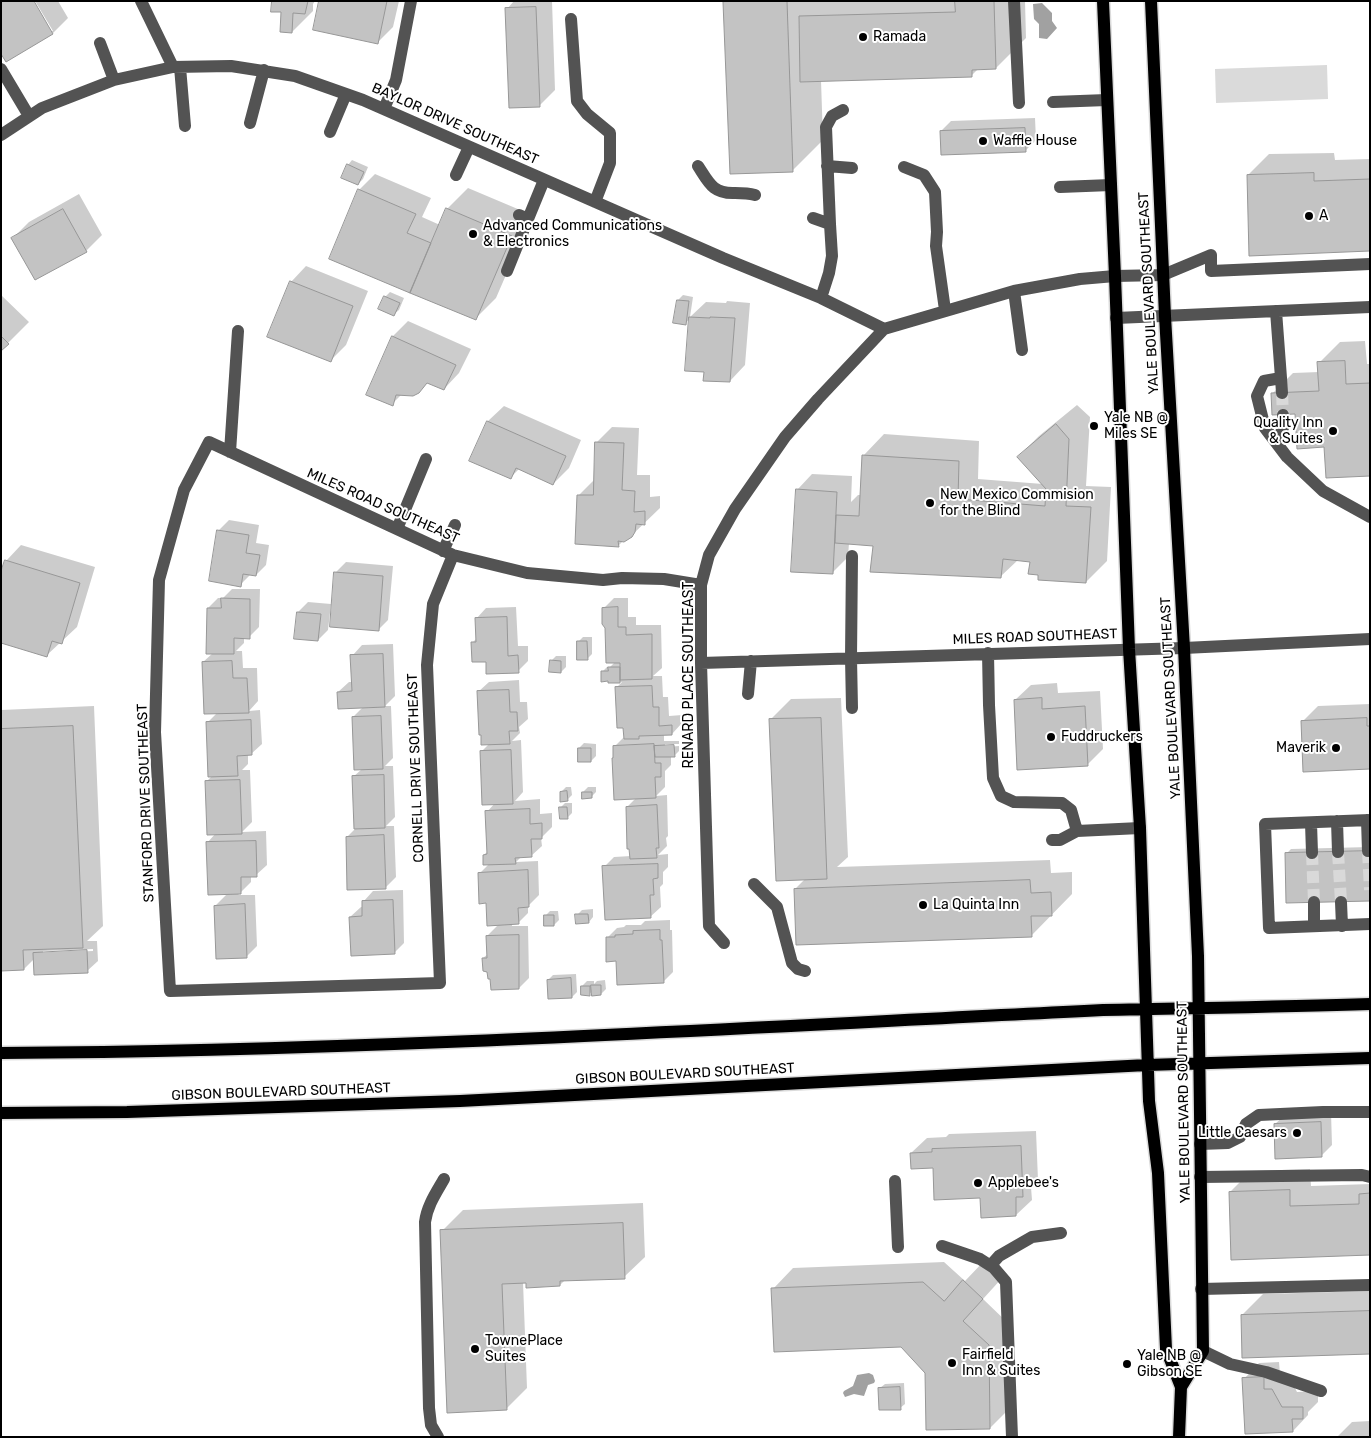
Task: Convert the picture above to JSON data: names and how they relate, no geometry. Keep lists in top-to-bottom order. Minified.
{"streets":{"main road":["YALE BOULEVARD SOUTHEAST","GIBSON BOULEVARD SOUTHEAST"],"street":["BAYLOR DRIVE SOUTHEAST","MILES ROAD SOUTHEAST","RENARD PLACE SOUTHEAST","CORNELL DRIVE SOUTHEAST","STANFORD DRIVE SOUTHEAST"]},"crossings":[["BAYLOR DRIVE SOUTHEAST","RENARD PLACE SOUTHEAST"],["YALE BOULEVARD SOUTHEAST","MILES ROAD SOUTHEAST"],["YALE BOULEVARD SOUTHEAST","RENARD PLACE SOUTHEAST"],["YALE BOULEVARD SOUTHEAST","GIBSON BOULEVARD SOUTHEAST"],["MILES ROAD SOUTHEAST","RENARD PLACE SOUTHEAST"],["MILES ROAD SOUTHEAST","CORNELL DRIVE SOUTHEAST"],["MILES ROAD SOUTHEAST","STANFORD DRIVE SOUTHEAST"],["CORNELL DRIVE SOUTHEAST","STANFORD DRIVE SOUTHEAST"]],"places":["Ramada","Waffle House","A","Advanced Communications & Electronics","Yale NB @ Miles SE","Quality Inn & Suites","New Mexico Commision for the Blind","Fuddruckers","Maverik","La Quinta Inn","Little Caesars","Applebee's","TownePlace Suites","Fairfield Inn & Suites","Yale NB @ Gibson SE"]}
